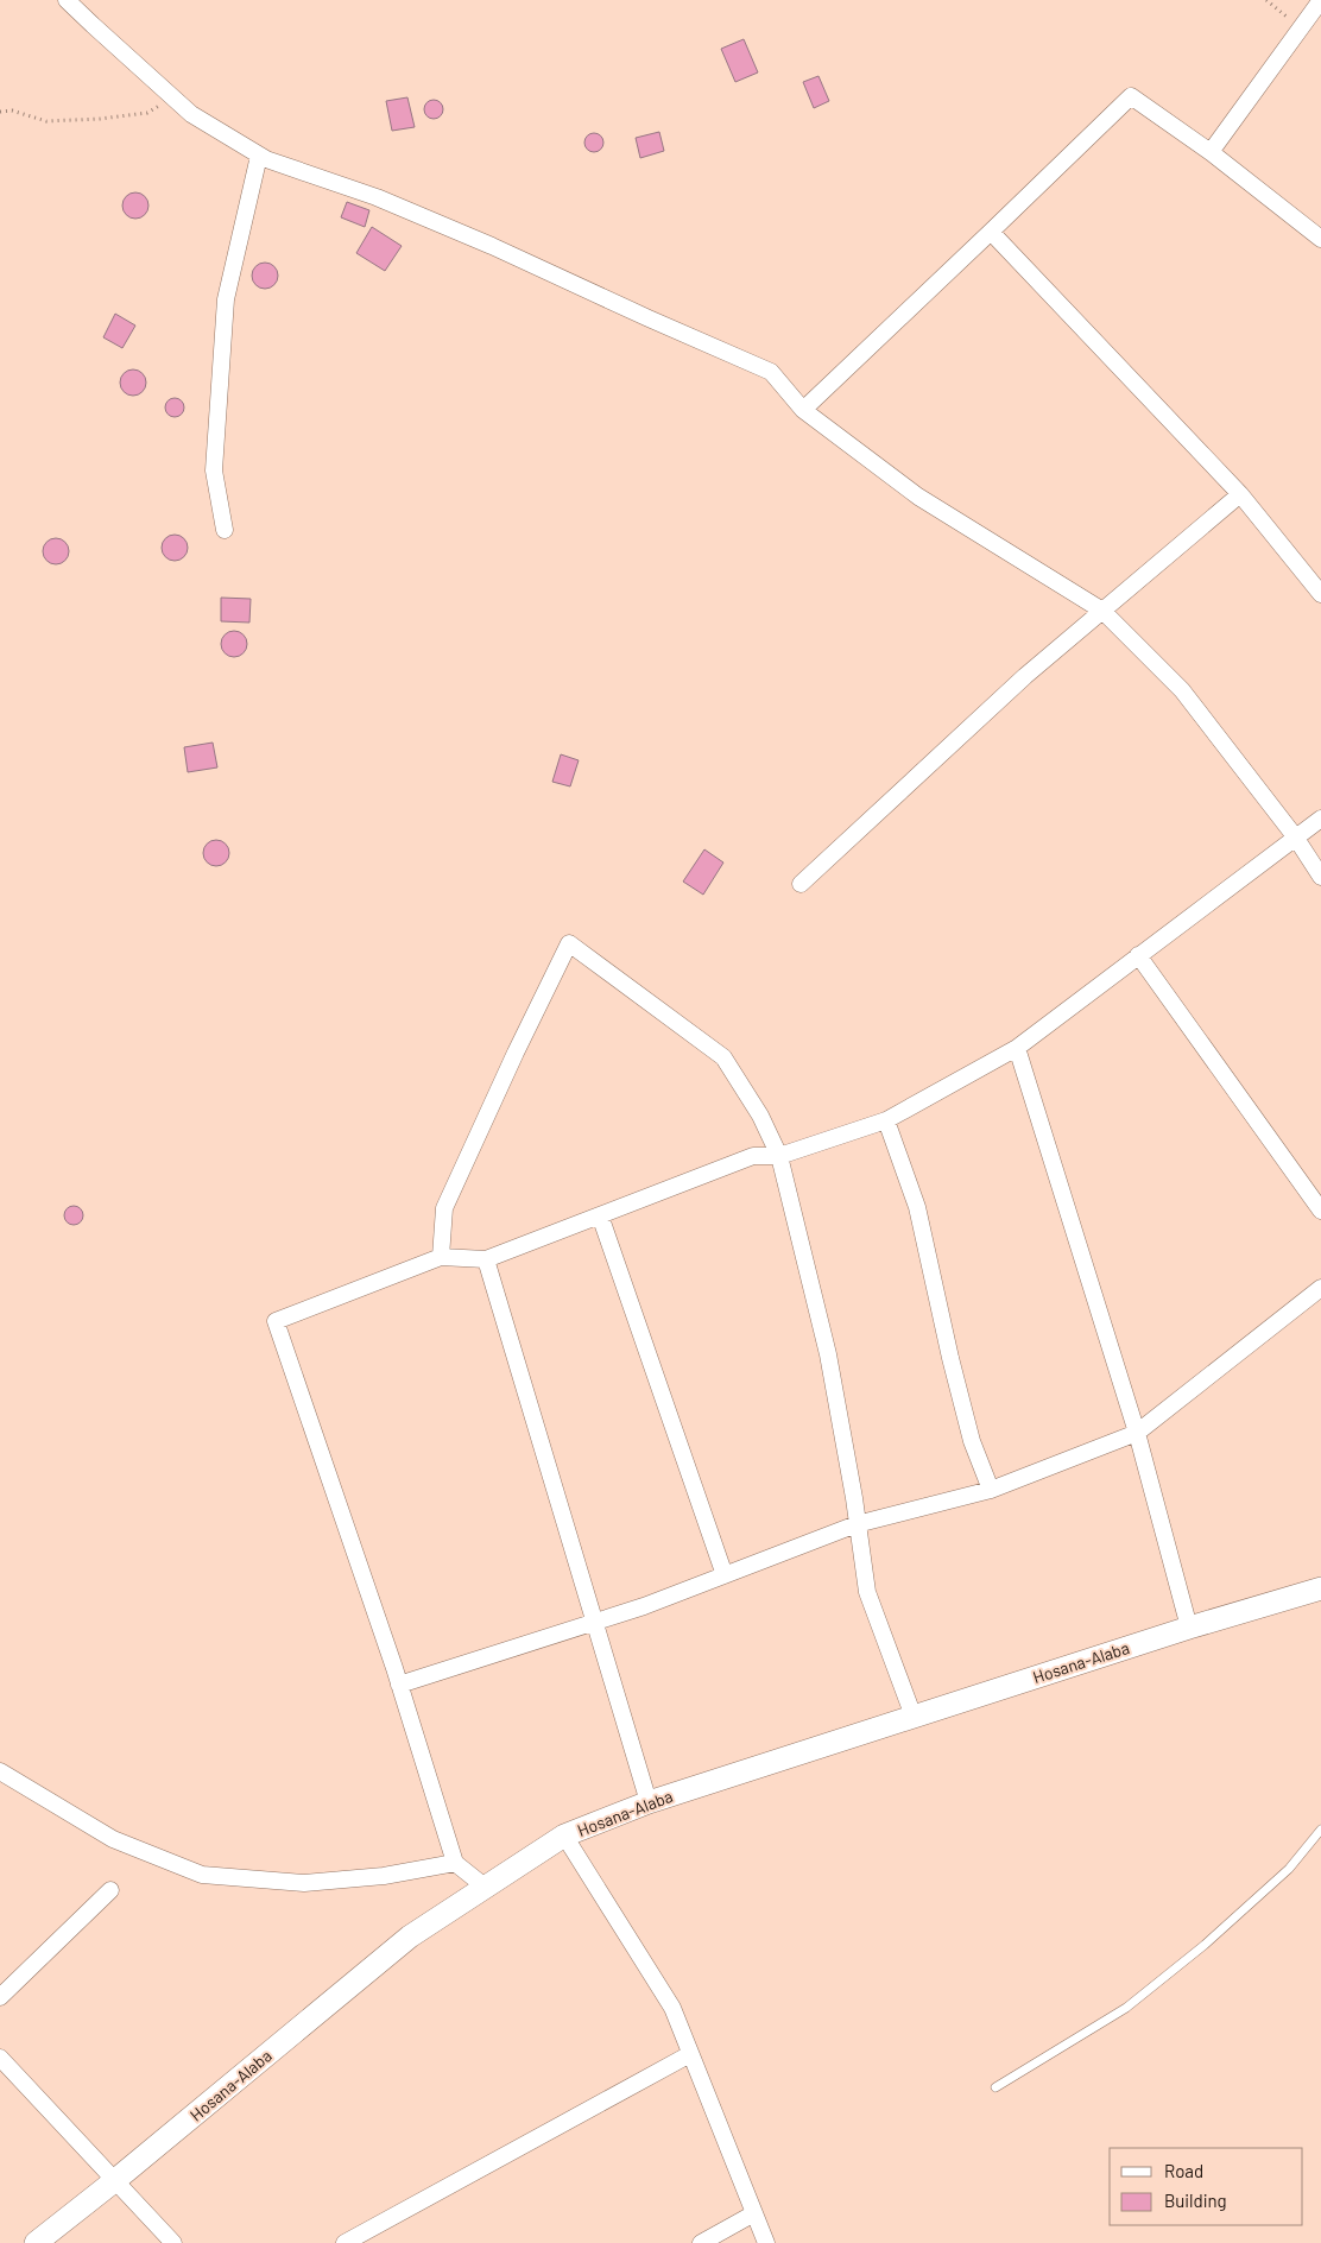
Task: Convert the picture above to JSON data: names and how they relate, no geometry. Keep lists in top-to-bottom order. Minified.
{"streets":{"main road":["Hosana-Alaba"]},"legend":["Road","Building"]}
